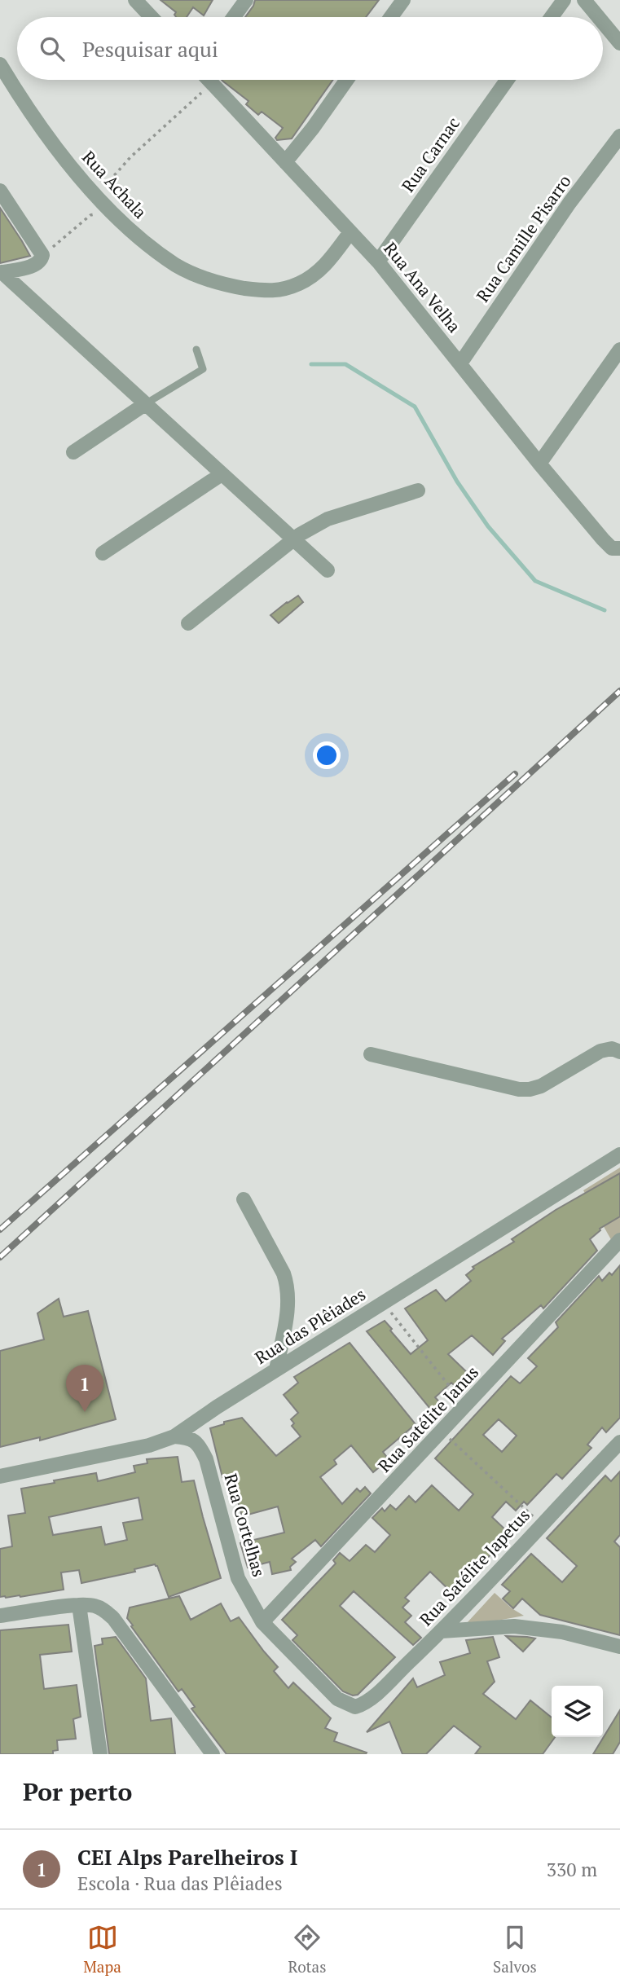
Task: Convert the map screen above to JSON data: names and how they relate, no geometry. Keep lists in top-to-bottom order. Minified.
{"streets":{"street":["Rua Carnac","Rua Achala","Rua Camille Pisarro","Rua Ana Velha","Rua das Plêiades","Rua Satélite Janus","Rua Cortelhas","Rua Satélite Japetus"]},"crossings":[["Rua Carnac","Rua Ana Velha"],["Rua Achala","Rua Ana Velha"],["Rua Camille Pisarro","Rua Ana Velha"],["Rua das Plêiades","Rua Cortelhas"],["Rua Satélite Janus","Rua Cortelhas"],["Rua Cortelhas","Rua Satélite Japetus"]],"page":{"search":"Pesquisar aqui","pins":"1","heading":"Por perto","list":[{"mark":"1","name":"CEI Alps Parelheiros I","note":"Escola · Rua das Plêiades","value":"330 m"}],"nav":["Mapa","Rotas","Salvos"]}}
